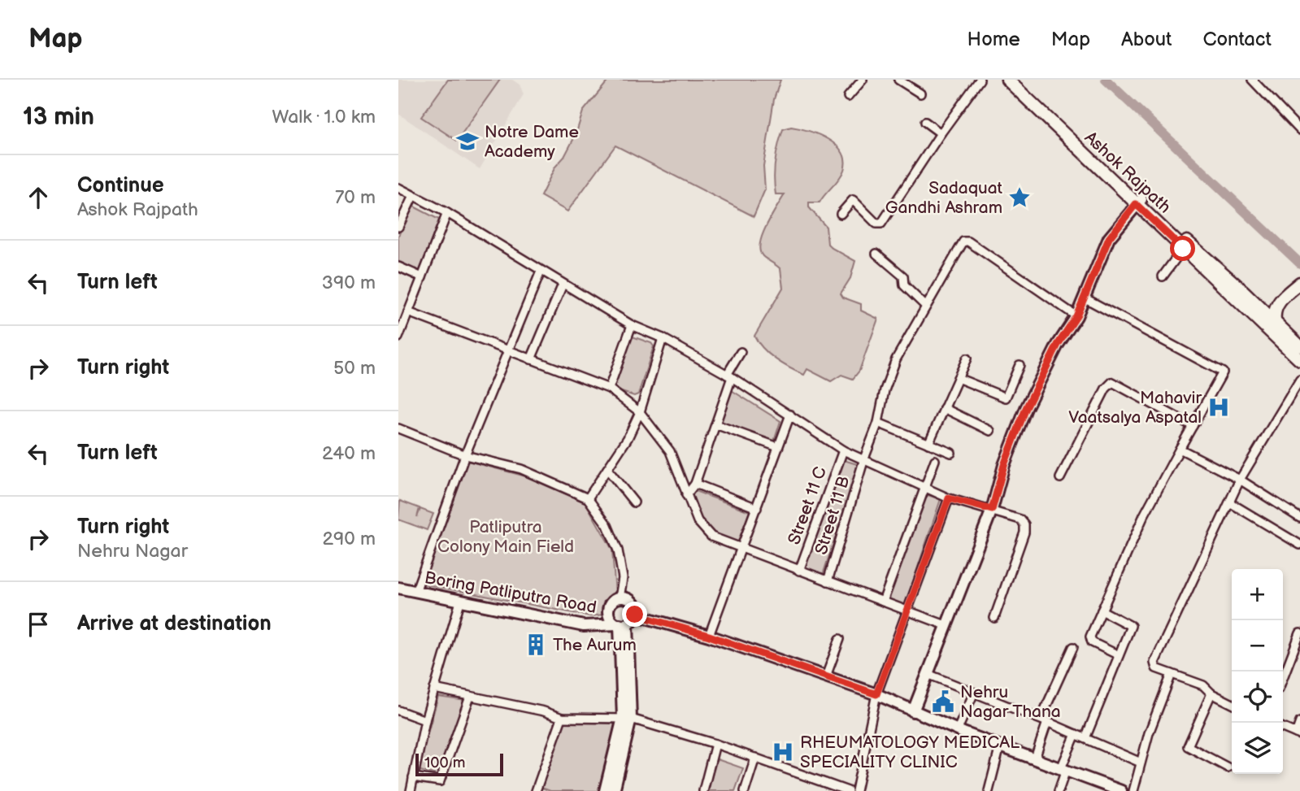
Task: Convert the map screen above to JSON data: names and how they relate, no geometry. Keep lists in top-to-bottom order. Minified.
{"streets":{"main road":["Ashok Rajpath"],"street":["Street 11 C","Street 11 B","Boring Patliputra Road"]},"parks":["Patliputra Colony Main Field"],"places":{"school or university":["Notre Dame Academy"],"place":["Sadaquat Gandhi Ashram"],"hospital":["Mahavir Vaatsalya Aspatal","RHEUMATOLOGY MEDICAL SPECIALITY CLINIC"],"building":["The Aurum"],"public building":["Nehru Nagar Thana"]},"scale_bar":"100 m","page":{"header":"Map","nav":["Home","Map","About","Contact"],"heading":["13 min","Walk · 1.0 km"],"list":[["Continue","Ashok Rajpath","70 m"],["Turn left","390 m"],["Turn right","50 m"],["Turn left","240 m"],["Turn right","Nehru Nagar","290 m"],"Arrive at destination"],"map_buttons":["+","−"],"scale":"100 m"}}
